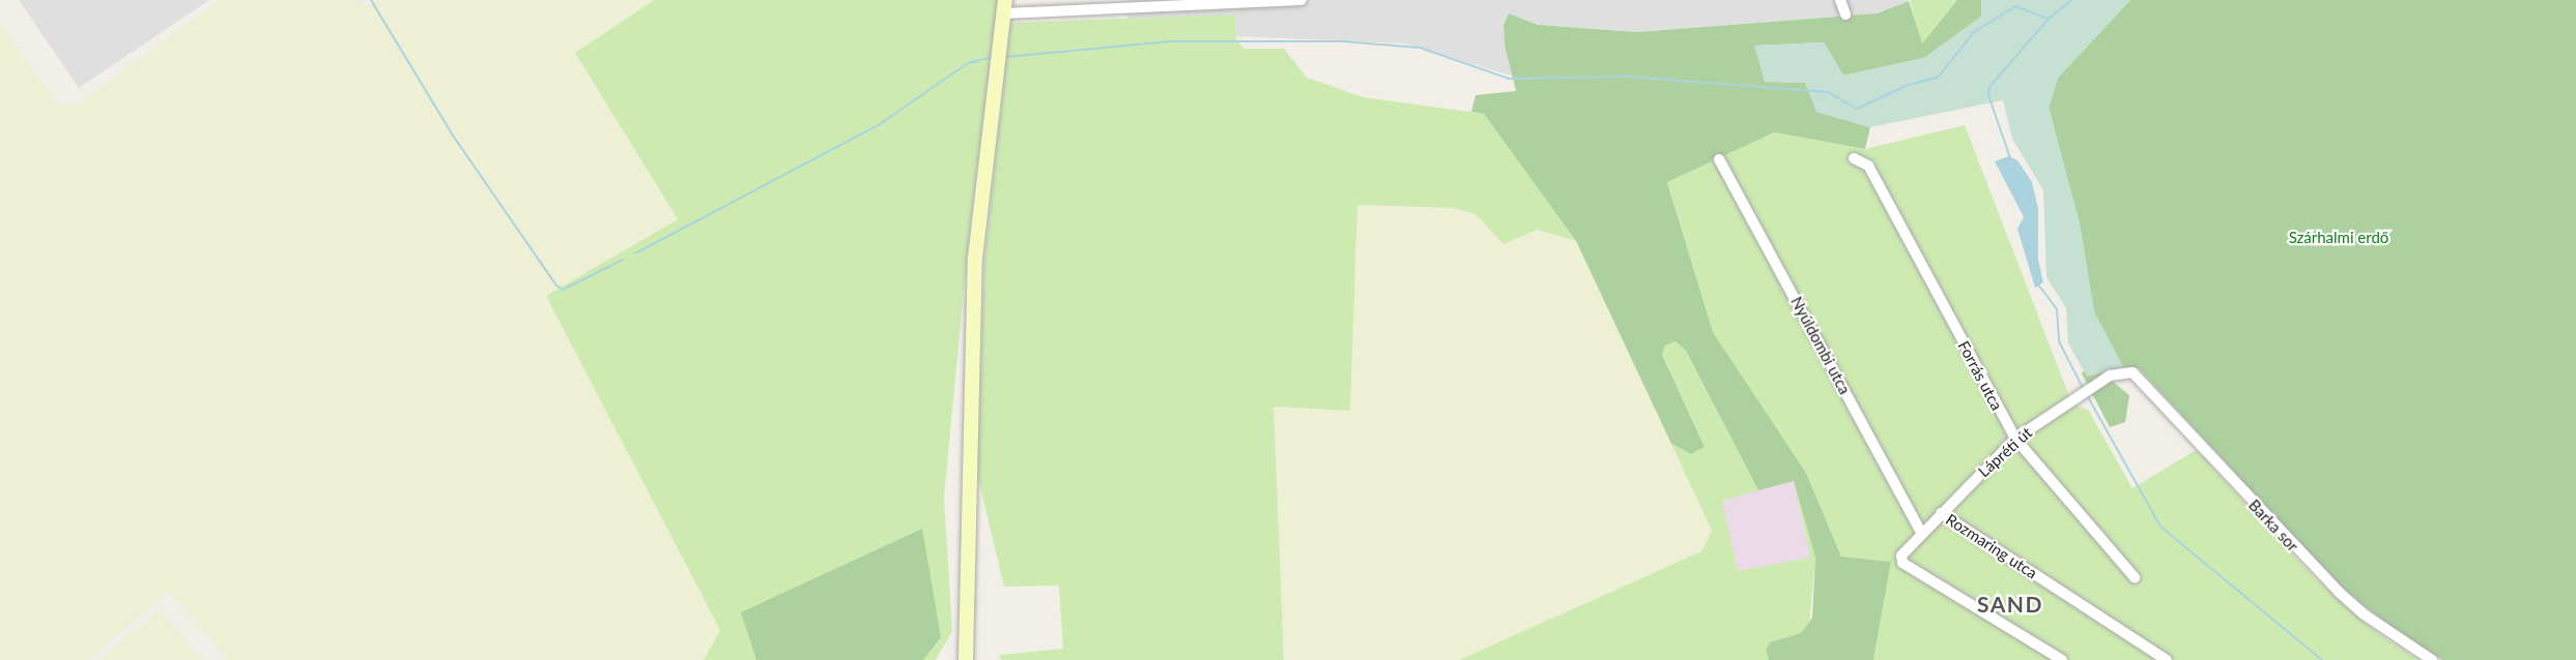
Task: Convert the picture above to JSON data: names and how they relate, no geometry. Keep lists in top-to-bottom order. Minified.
{"streets":{"street":["Nyúldombi utca","Forrás utca","Lápréti út","Barka sor","Rozmaring utca"]},"crossings":[["Nyúldombi utca","Lápréti út"],["Forrás utca","Lápréti út"],["Lápréti út","Barka sor"],["Lápréti út","Rozmaring utca"]],"districts":["SAND"],"parks":["Szárhalmi erdő"]}
